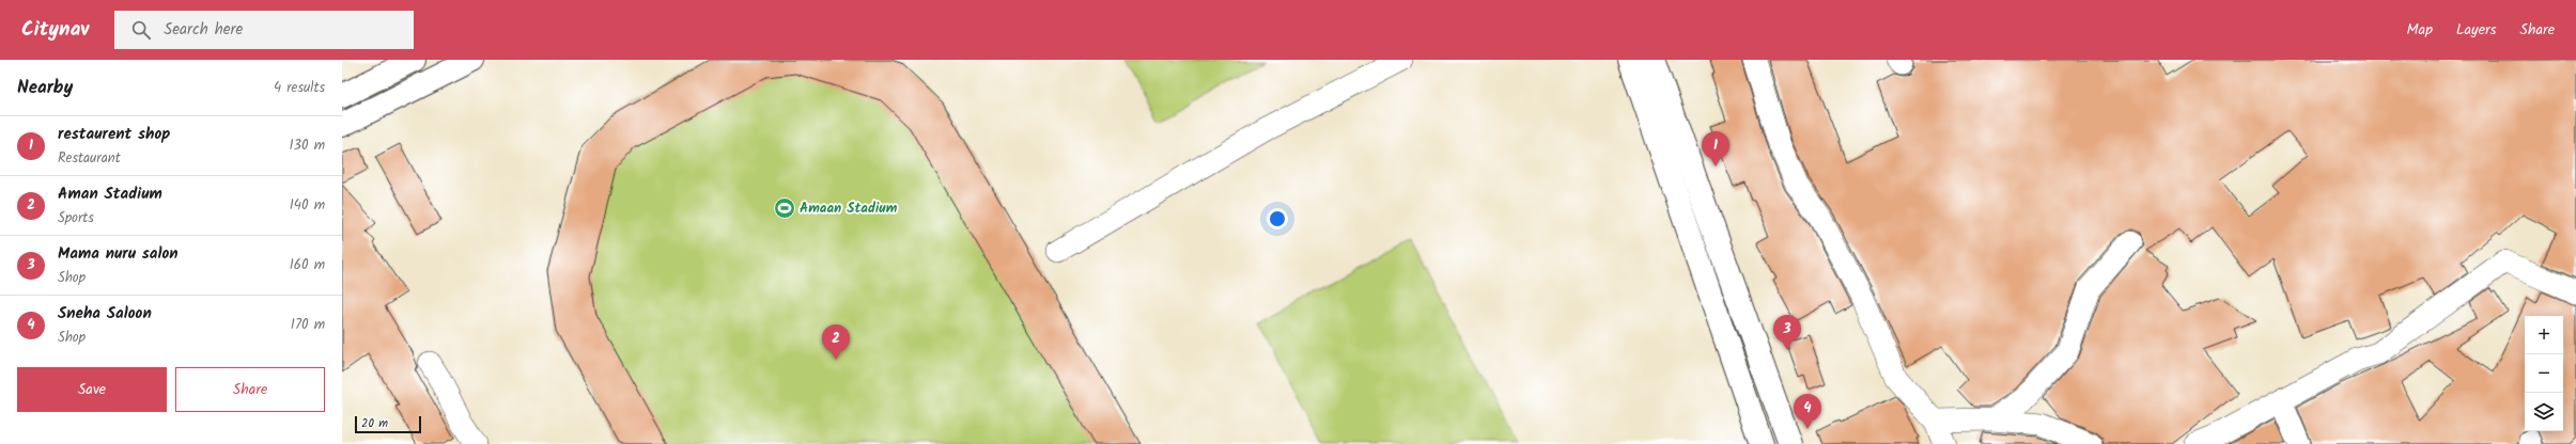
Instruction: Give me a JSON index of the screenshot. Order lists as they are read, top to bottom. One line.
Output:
{"places":{"sports":["Amaan Stadium"]},"scale_bar":"20 m","page":{"header":"Citynav","search":"Search here","nav":["Map","Layers","Share"],"heading":["Nearby","4 results"],"list":[{"mark":"1","name":"restaurent shop","note":"Restaurant","value":"130 m"},{"mark":"2","name":"Aman Stadium","note":"Sports","value":"140 m"},{"mark":"3","name":"Mama nuru salon","note":"Shop","value":"160 m"},{"mark":"4","name":"Sneha Saloon","note":"Shop","value":"170 m"}],"pins":["1","3","2","4"],"map_buttons":["+","−"],"buttons":["Save","Share"],"scale":"20 m"}}
